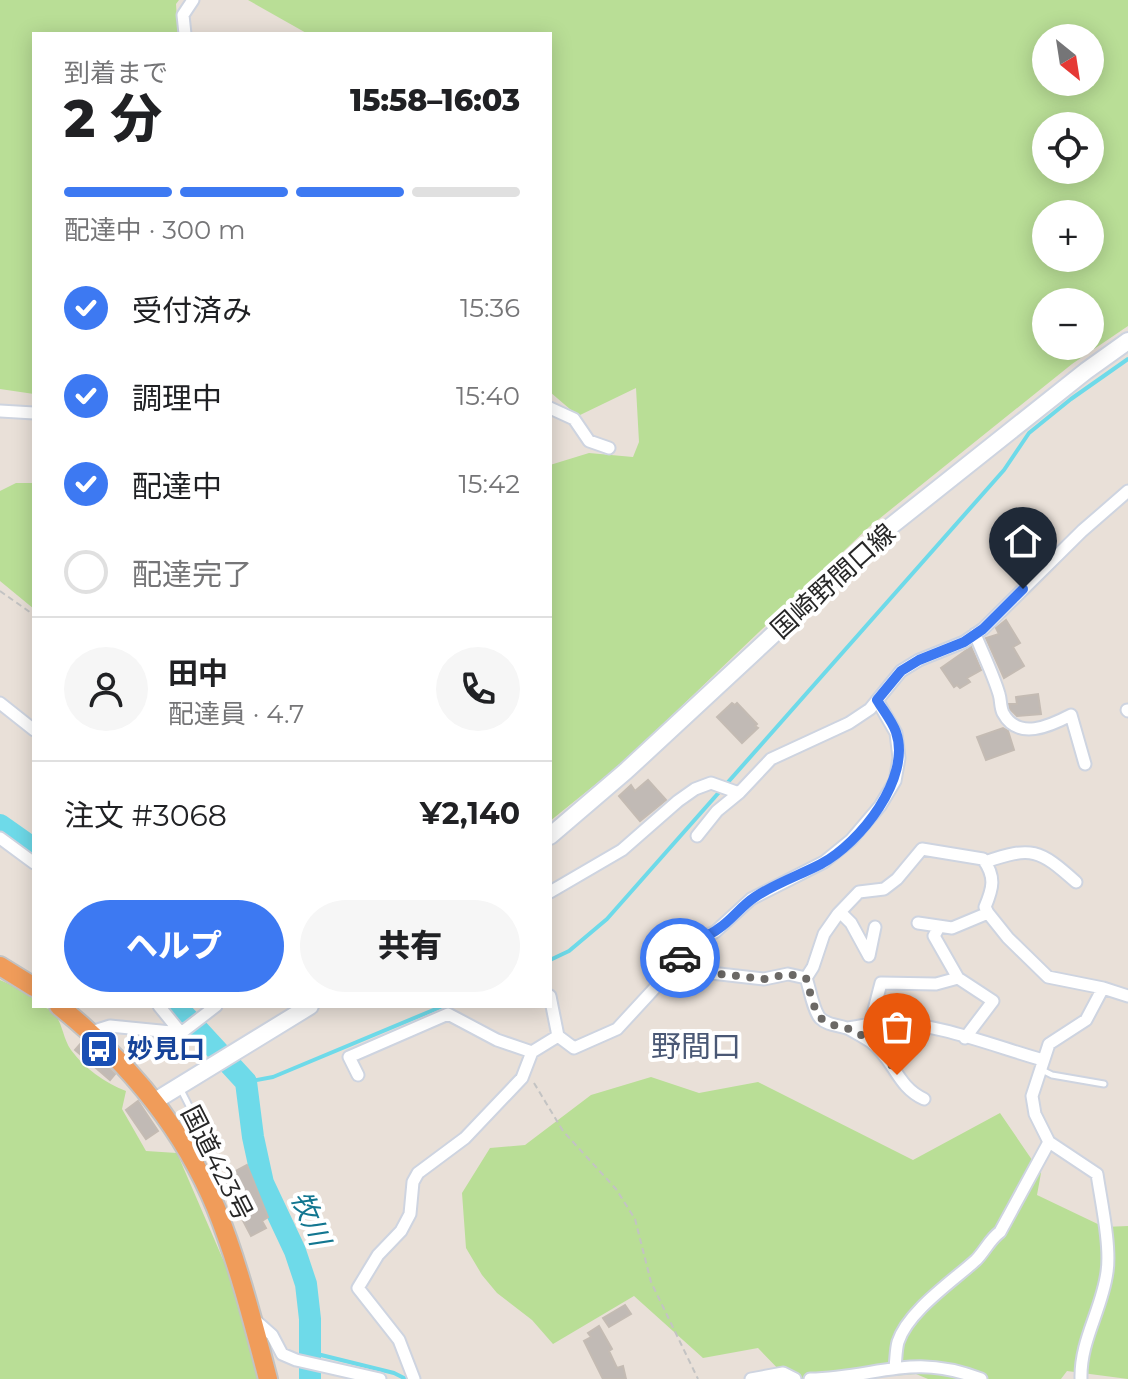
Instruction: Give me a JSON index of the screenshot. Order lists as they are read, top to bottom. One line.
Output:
{"streets":{"highway":["国道423号"],"main road":["国崎野間口線"]},"districts":["野間口"],"water":["牧川"],"places":{"bus stop":["妙見口"]},"north":"bottom right","page":{"map_buttons":["+","−"],"heading":["2 分","到着まで","15:58–16:03"],"panel":["田中","配達員 · 4.7","注文 #3068","¥2,140"],"bar":"配達中 · 300 m","list":[["受付済み","15:36"],["調理中","15:40"],["配達中","15:42"],"配達完了"],"buttons":["ヘルプ","共有"]}}
